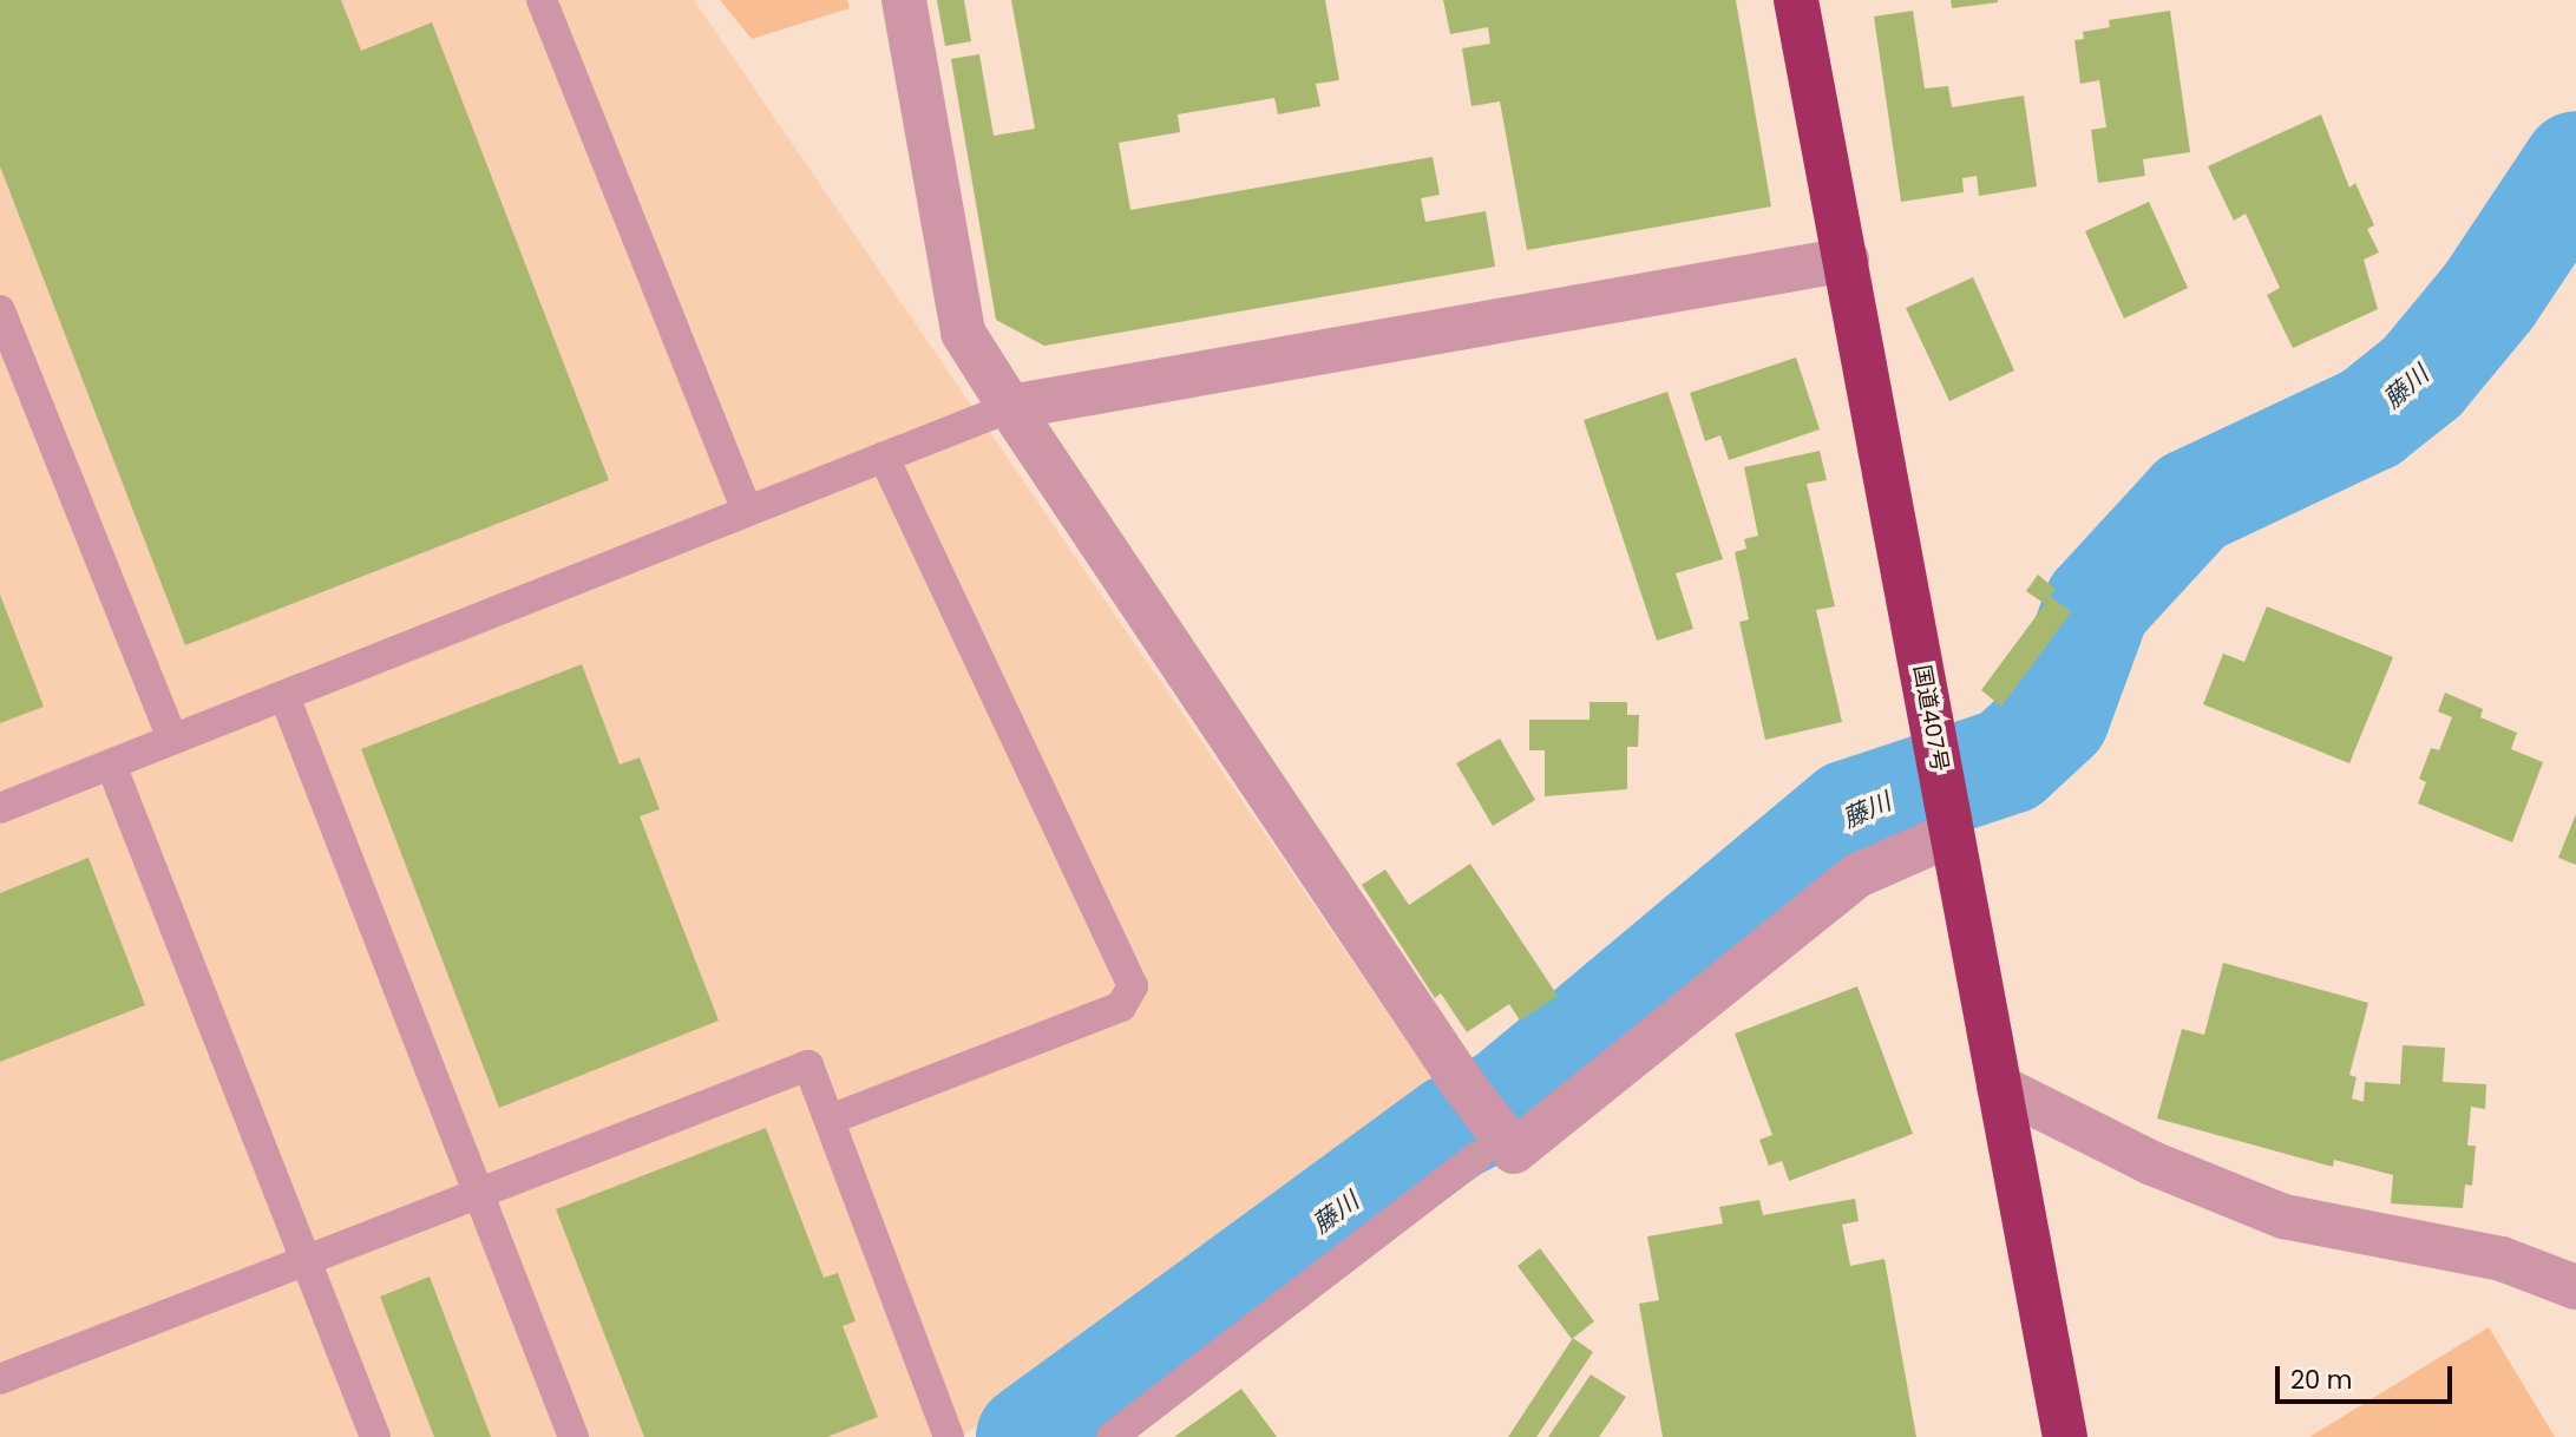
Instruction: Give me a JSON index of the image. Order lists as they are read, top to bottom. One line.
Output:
{"streets":{"highway":["国道407号"]},"water":["藤川"],"scale_bar":"20 m"}
